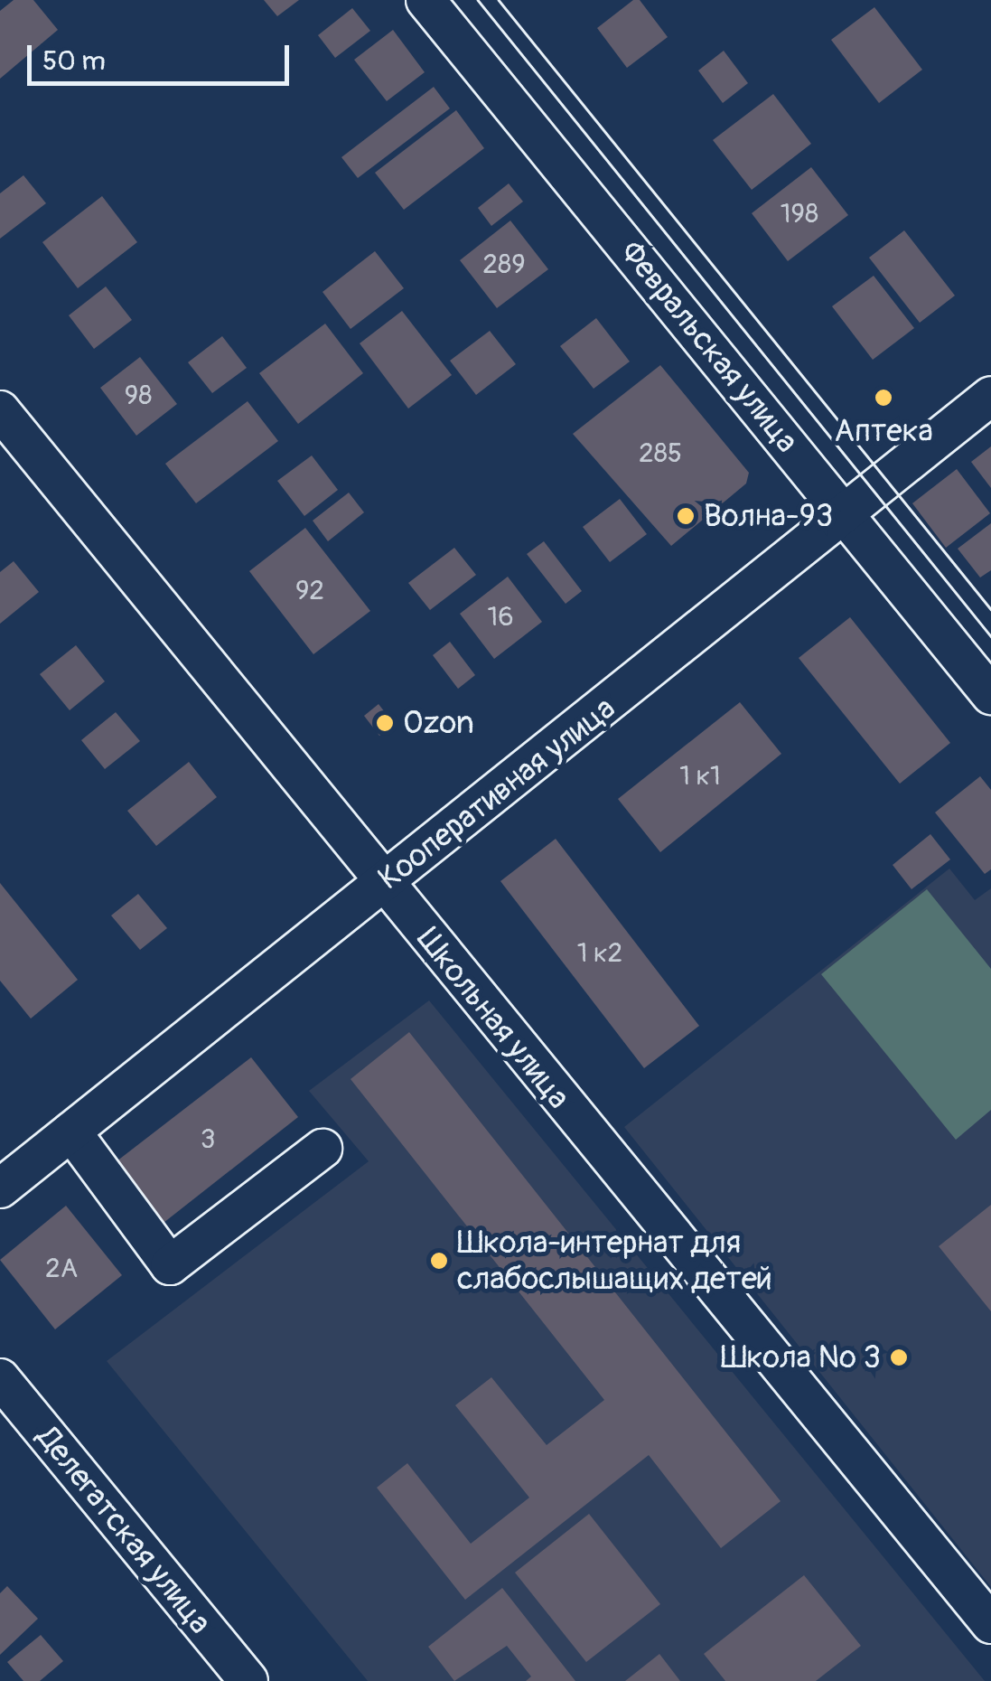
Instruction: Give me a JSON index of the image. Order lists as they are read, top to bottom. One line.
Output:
{"streets":{"street":["Февральская улица","Кооперативная улица","Школьная улица","Делегатская улица"]},"crossings":[["Февральская улица","Кооперативная улица"],["Кооперативная улица","Школьная улица"]],"places":["Аптека","Волна-93","Ozon","Школа-интернат для слабослышащих детей","Школа № 3"],"house_numbers":["198","289","98","285","92","16","1 к1","1 к2","3","2А"],"scale_bar":"50 m"}
